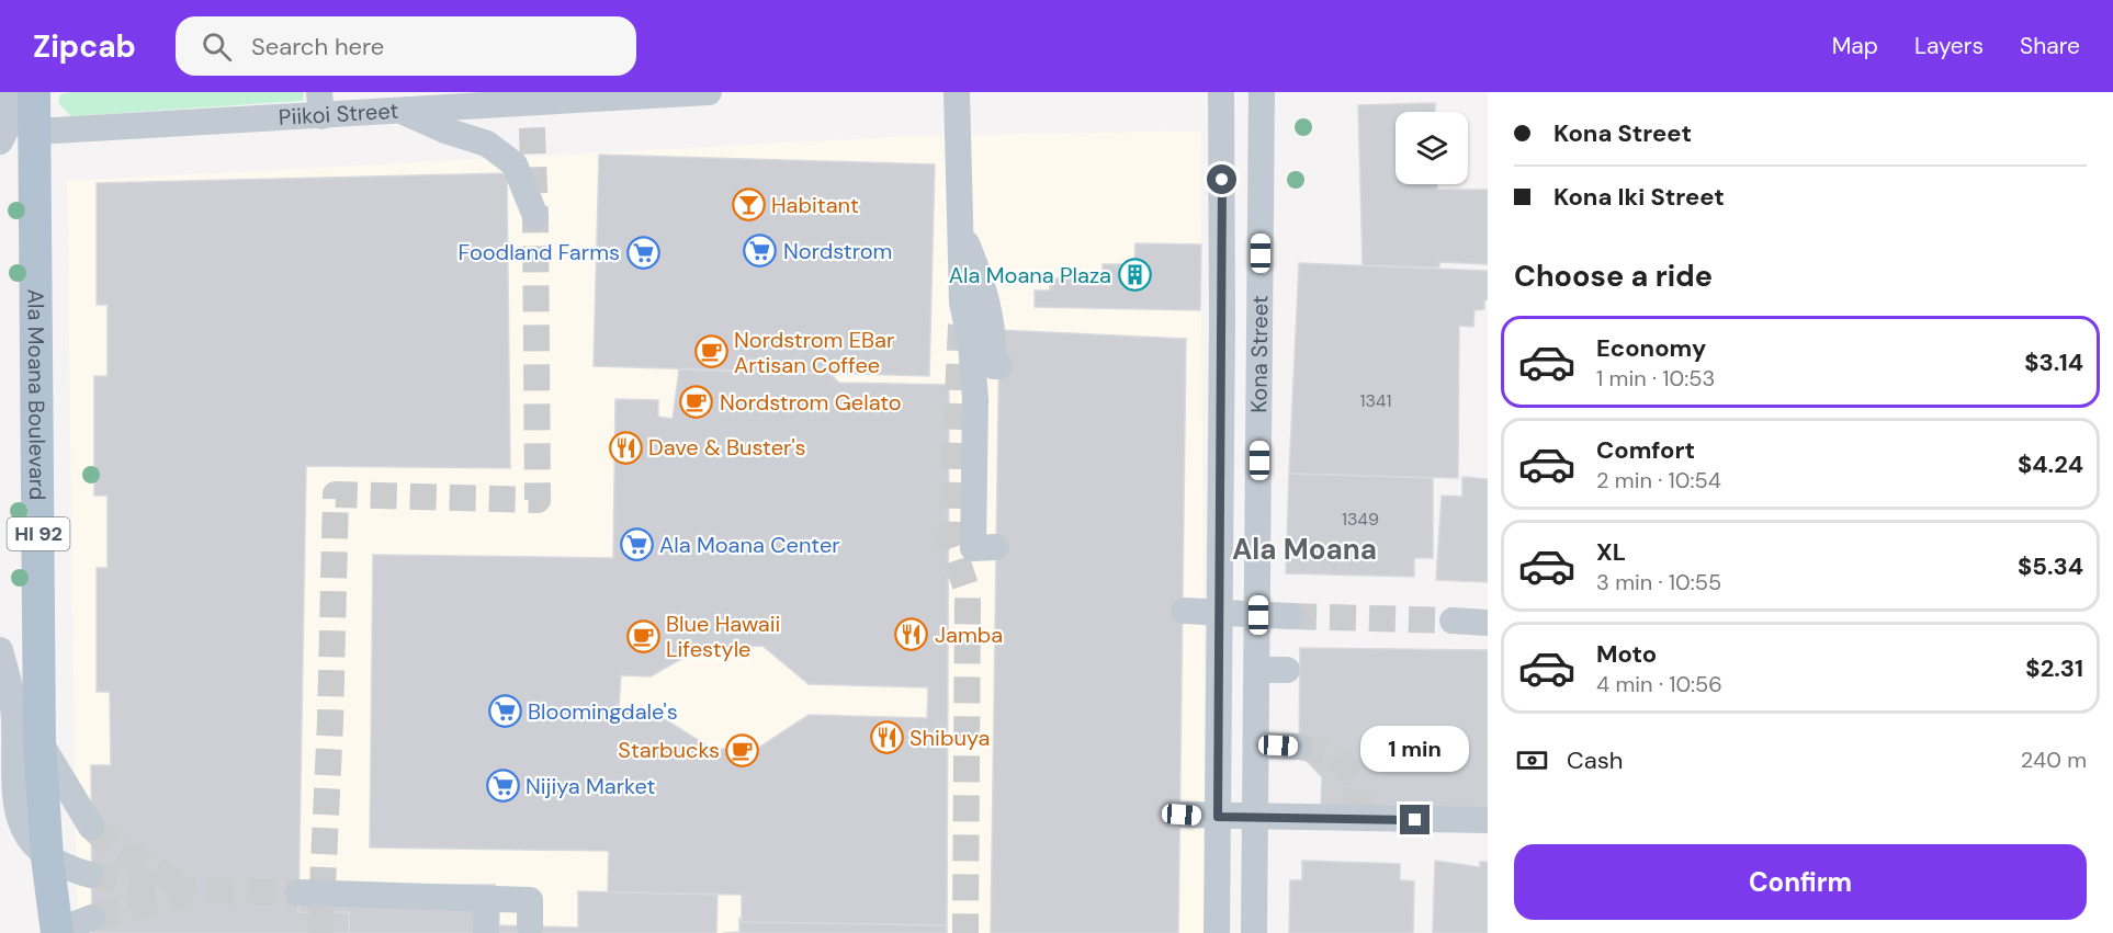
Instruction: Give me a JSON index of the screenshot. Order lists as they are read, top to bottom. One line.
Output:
{"streets":{"main road":["Ala Moana Boulevard","HI 92"],"street":["Piikoi Street","Kona Street"]},"crossings":[["Piikoi Street","Ala Moana Boulevard"]],"districts":["Ala Moana"],"places":{"bar":["Habitant"],"supermarket":["Nordstrom","Foodland Farms","Ala Moana Center","Bloomingdale's","Nijiya Market"],"building":["Ala Moana Plaza"],"cafe":["Nordstrom EBar Artisan Coffee","Nordstrom Gelato","Blue Hawaii Lifestyle","Starbucks"],"restaurant":["Dave & Buster's","Jamba","Shibuya"]},"house_numbers":["1341","1349"],"page":{"header":"Zipcab","search":"Search here","nav":["Map","Layers","Share"],"banner":["Kona Street","Kona Iki Street"],"heading":"Choose a ride","list":[{"name":"Economy","note":"1 min · 10:53","value":"$3.14"},{"name":"Comfort","note":"2 min · 10:54","value":"$4.24"},{"name":"XL","note":"3 min · 10:55","value":"$5.34"},{"name":"Moto","note":"4 min · 10:56","value":"$2.31"}],"pay":["Cash","240 m"],"bubble":"1 min","buttons":"Confirm"}}
